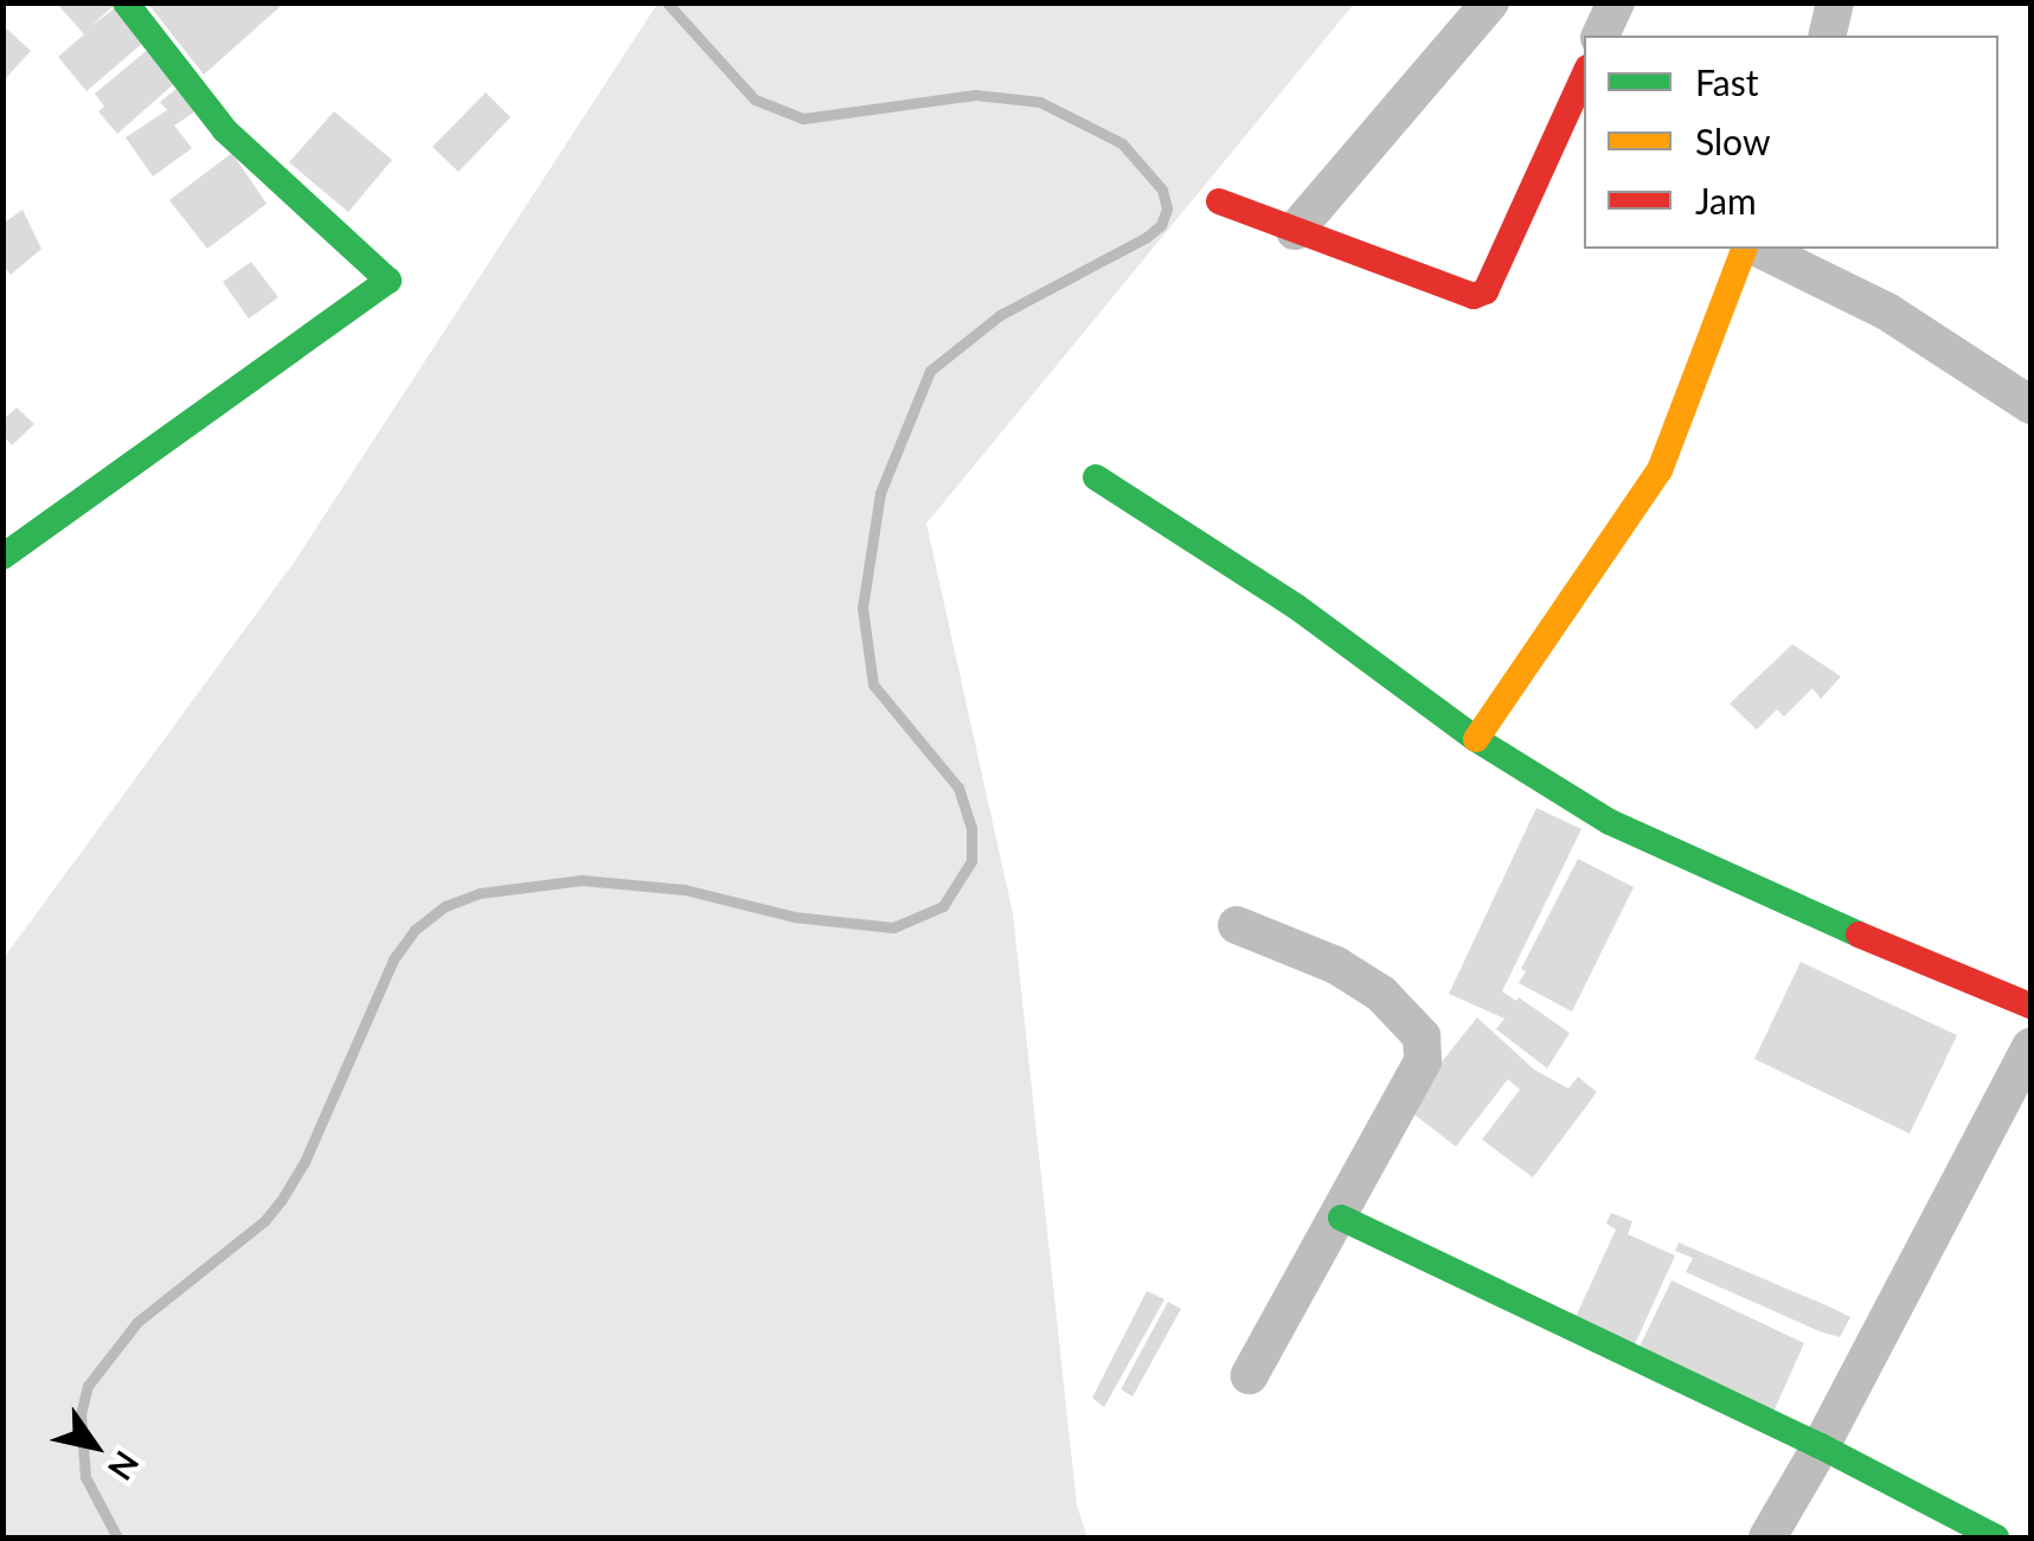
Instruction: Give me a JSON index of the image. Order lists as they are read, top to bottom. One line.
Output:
{"legend":["Fast","Slow","Jam"],"north":"bottom right"}
